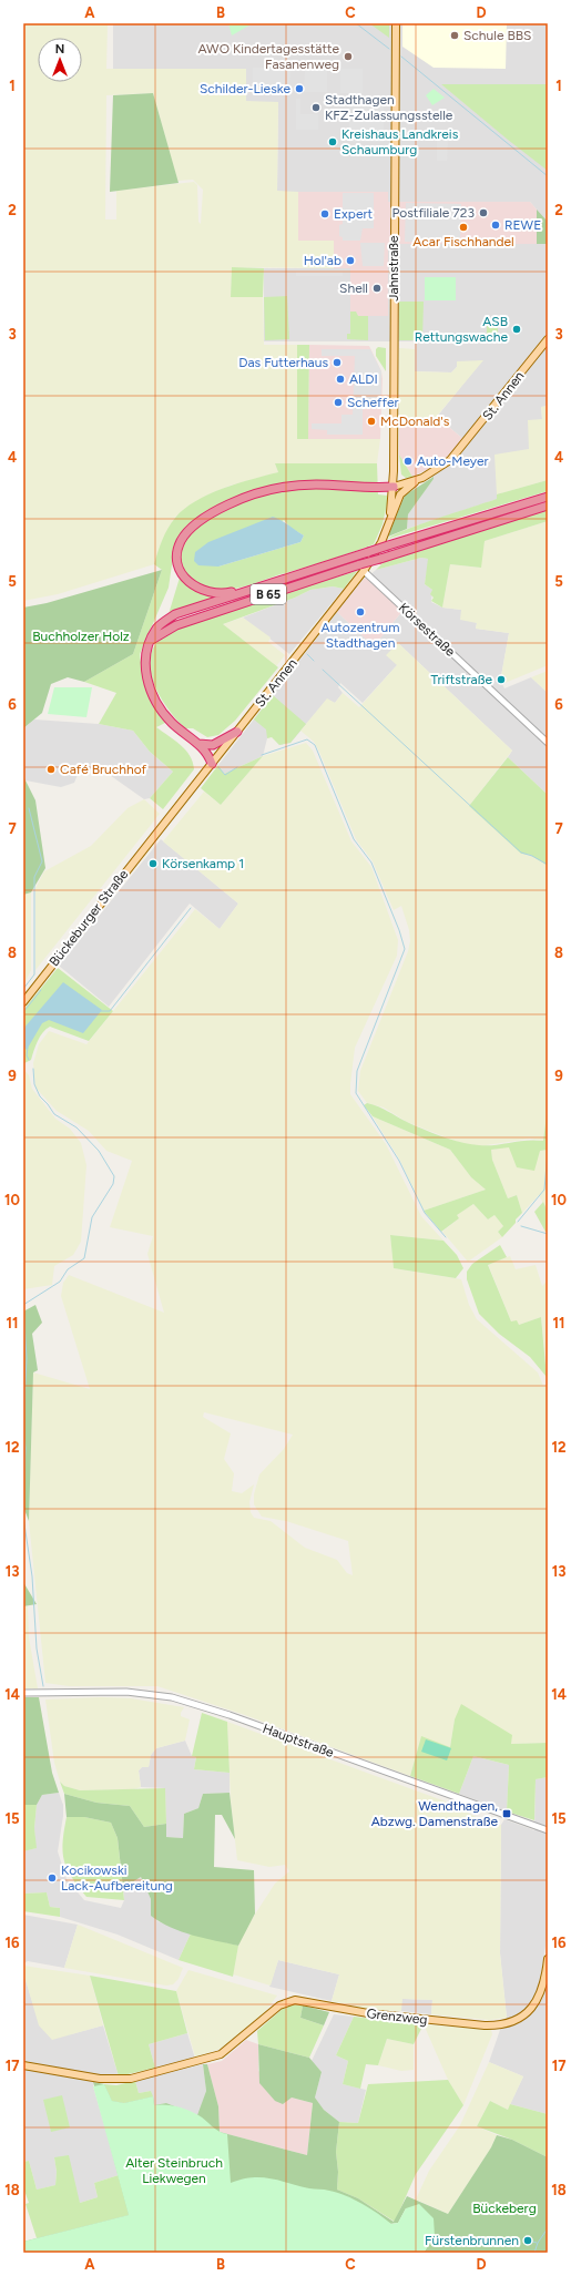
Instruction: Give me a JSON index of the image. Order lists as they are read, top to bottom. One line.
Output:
{"streets":{"highway":["B 65"],"main road":["Jahnstraße","St. Annen","Bückeburger Straße","Grenzweg"],"street":["Körsestraße","Hauptstraße"]},"crossings":[["Jahnstraße","St. Annen"],["St. Annen","B 65"],["St. Annen","Körsestraße"],["St. Annen","Bückeburger Straße"],["B 65","Körsestraße"]],"parks":["Buchholzer Holz","Alter Steinbruch Liekwegen","Bückeberg"],"places":{"other":["Schule BBS","AWO Kindertagesstätte Fasanenweg","Schilder-Lieske","Stadthagen KFZ-Zulassungsstelle","Kreishaus Landkreis Schaumburg","Postfiliale 723","Expert","REWE","Acar Fischhandel","Hol'ab","Shell","ASB Rettungswache","Das Futterhaus","ALDI","Scheffer","McDonald's","Auto-Meyer","Autozentrum Stadthagen","Triftstraße","Café Bruchhof","Körsenkamp 1","Kocikowski Lack-Aufbereitung","Fürstenbrunnen"],"transit":["Wendthagen, Abzwg. Damenstraße"]},"north":"top","grid":{"columns":["A","B","C","D"],"rows":["1","2","3","4","5","6","7","8","9","10","11","12","13","14","15","16","17","18"]}}
